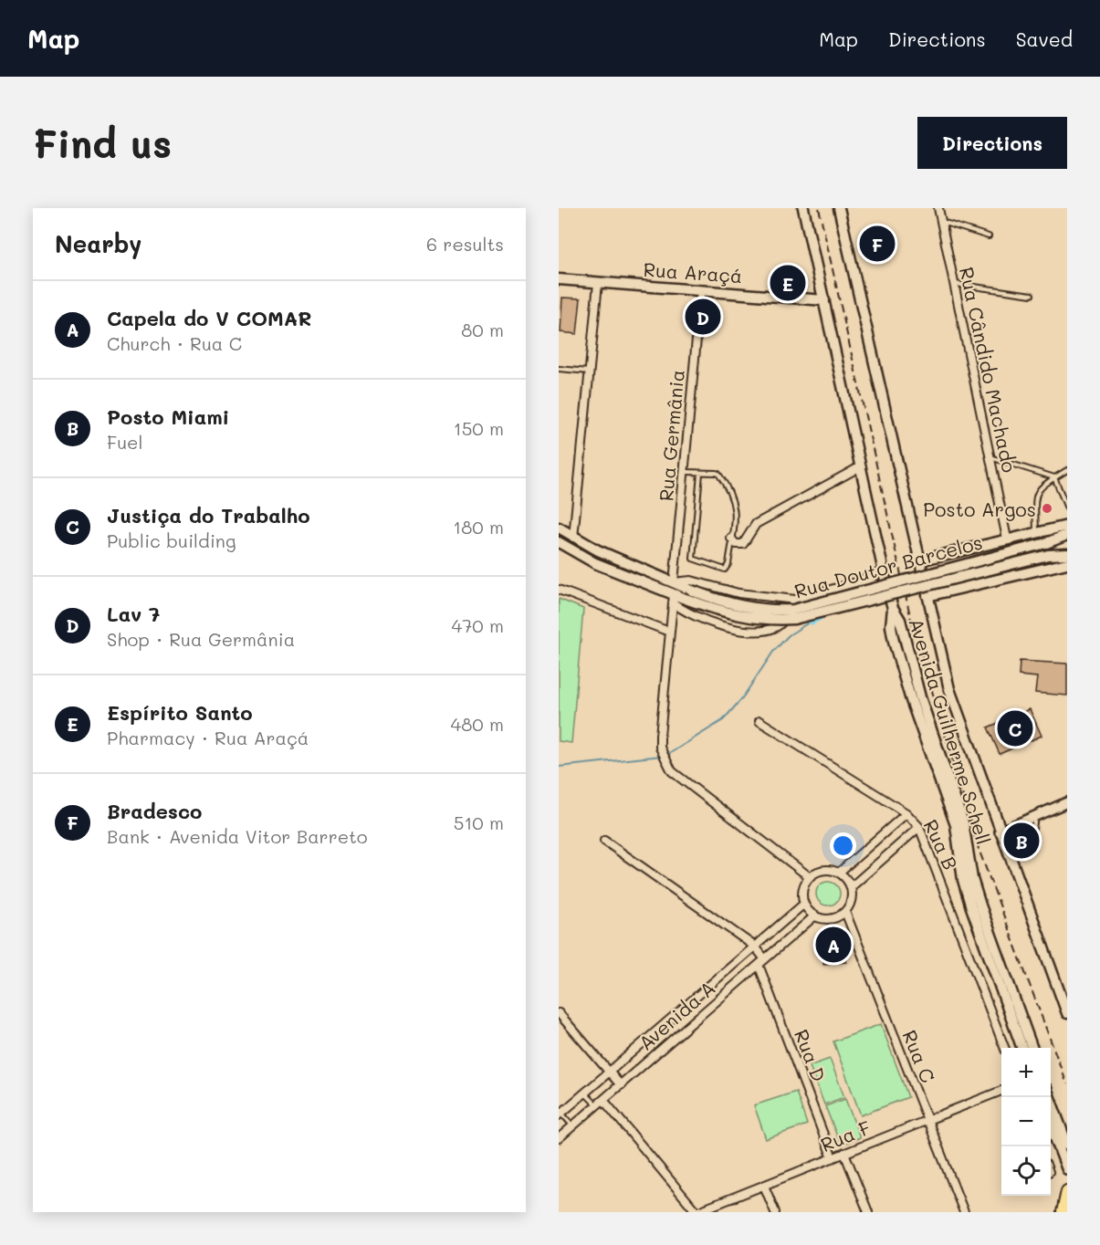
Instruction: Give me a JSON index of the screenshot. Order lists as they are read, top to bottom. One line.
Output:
{"streets":{"main road":["Rua Araçá","Rua Doutor Barcelos","Avenida Guilherme Schell"],"street":["Rua Cândido Machado","Rua Germânia","Rua B","Avenida A","Rua D","Rua C","Rua F"]},"crossings":[["Rua Araçá","Rua Germânia"],["Rua Araçá","Avenida Guilherme Schell"],["Rua Germânia","Rua Doutor Barcelos"],["Avenida A","Rua D"],["Avenida A","Rua C"],["Rua D","Rua F"],["Rua C","Rua F"]],"places":["Posto Argos"],"page":{"header":"Map","nav":["Map","Directions","Saved"],"buttons":"Directions","title":"Find us","heading":["Nearby","6 results"],"pins":["F","E","D","C","B","A"],"list":[{"mark":"A","name":"Capela do V COMAR","note":"Church · Rua C","value":"80 m"},{"mark":"B","name":"Posto Miami","note":"Fuel","value":"150 m"},{"mark":"C","name":"Justiça do Trabalho","note":"Public building","value":"180 m"},{"mark":"D","name":"Lav 7","note":"Shop · Rua Germânia","value":"470 m"},{"mark":"E","name":"Espírito Santo","note":"Pharmacy · Rua Araçá","value":"480 m"},{"mark":"F","name":"Bradesco","note":"Bank · Avenida Vitor Barreto","value":"510 m"}],"map_buttons":["+","−"]}}
